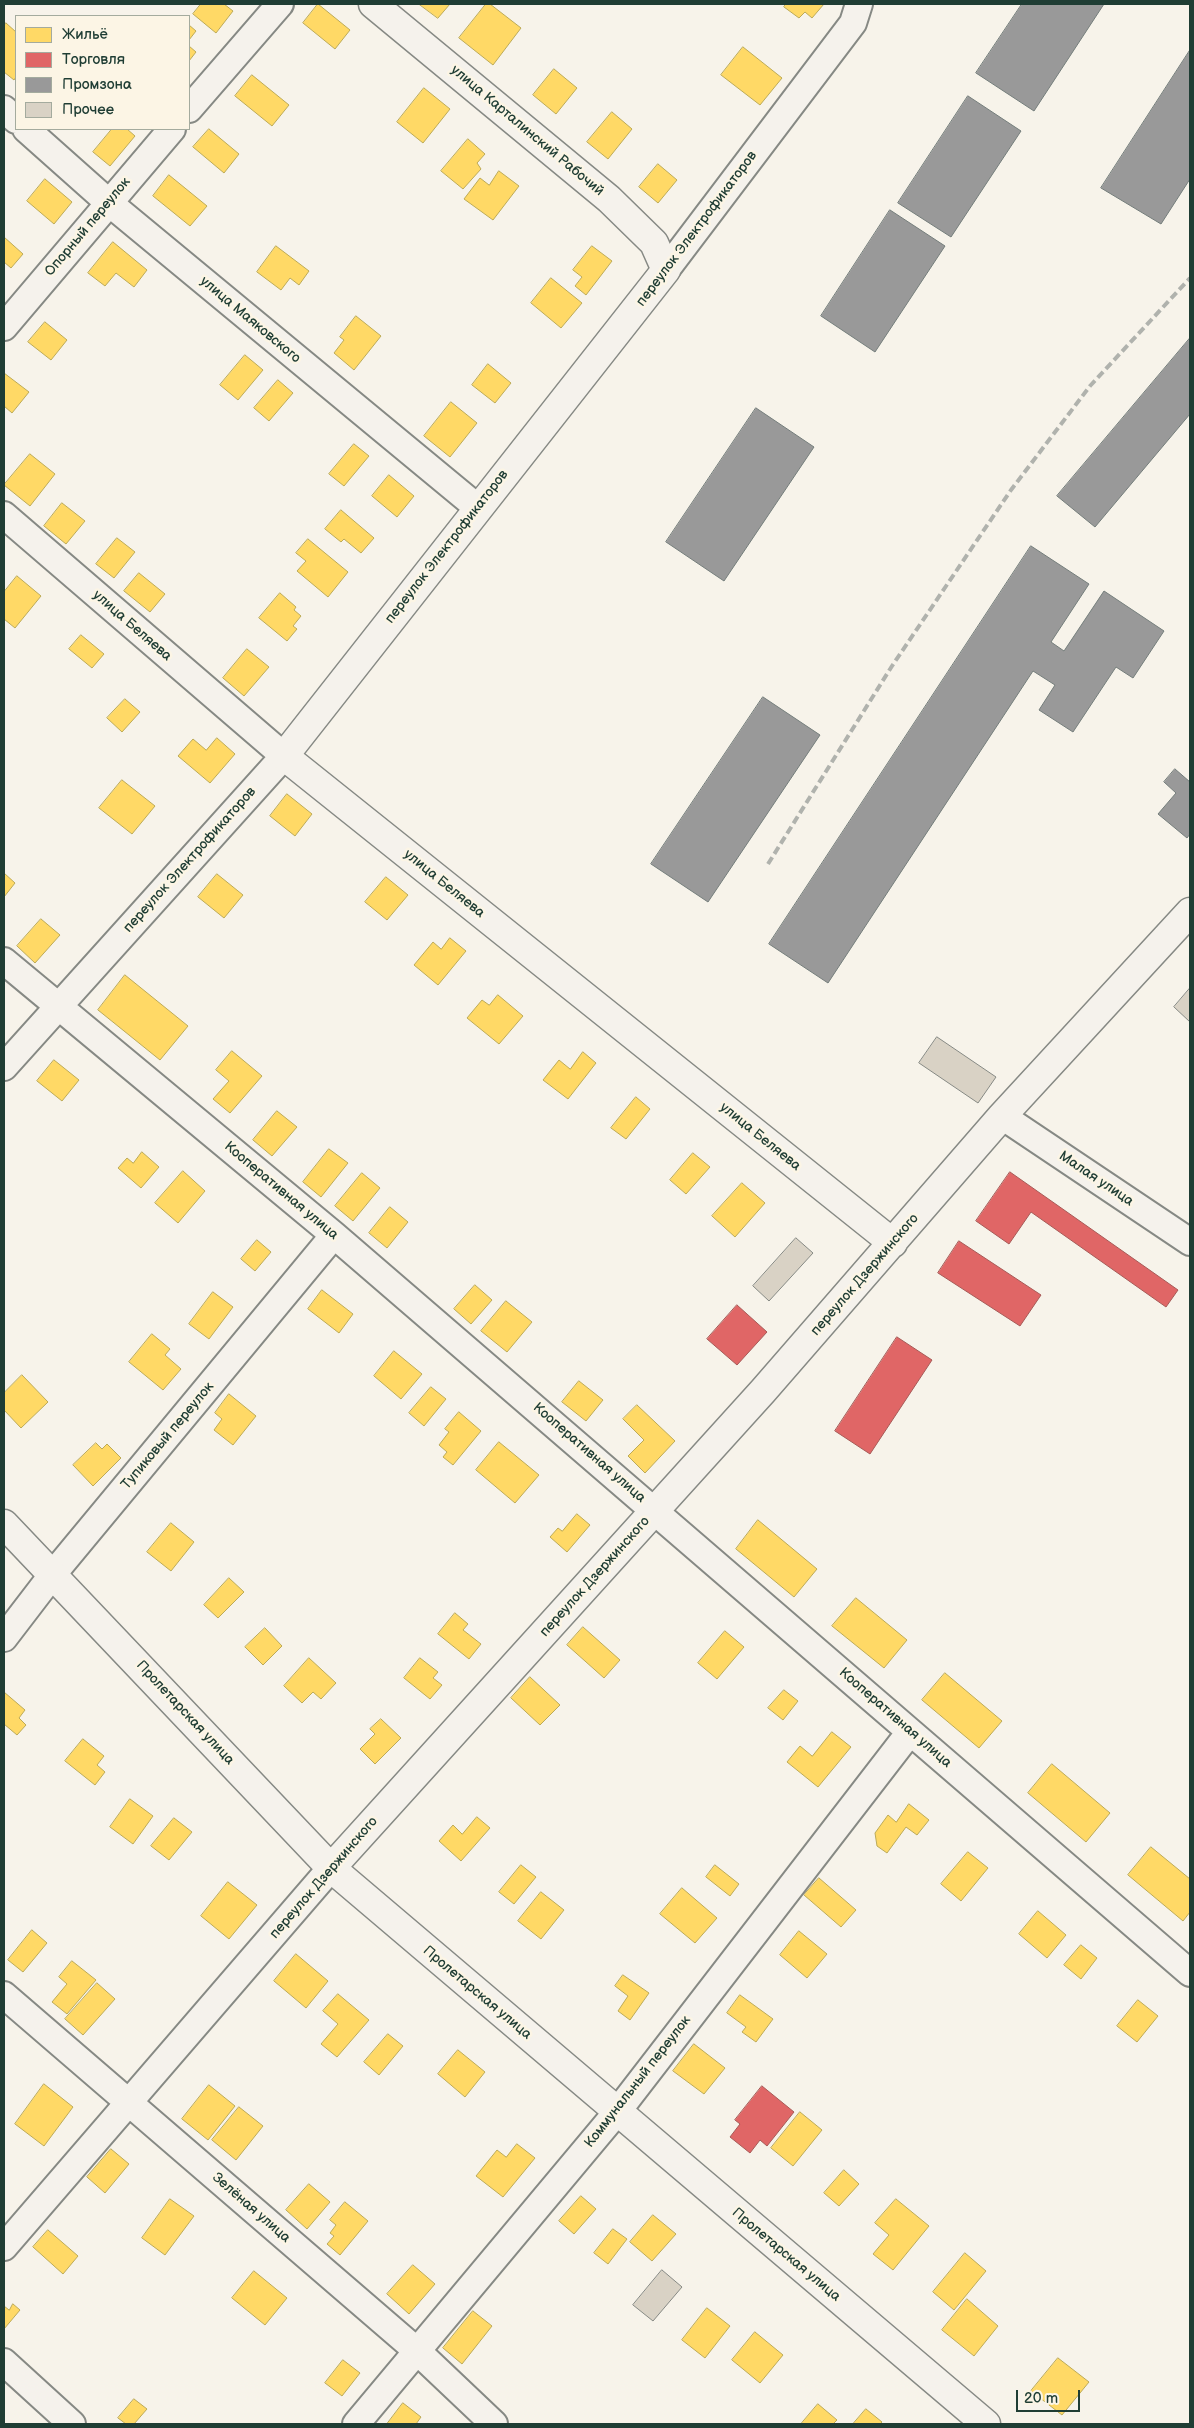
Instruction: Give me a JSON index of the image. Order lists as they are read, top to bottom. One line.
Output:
{"streets":{"street":["улица Карталинский Рабочий","Опорный переулок","переулок Электрофикаторов","улица Маяковского","улица Беляева","Малая улица","Кооперативная улица","переулок Дзержинского","Тупиковый переулок","Пролетарская улица","Коммунальный переулок","Зелёная улица"]},"crossings":[["улица Карталинский Рабочий","переулок Электрофикаторов"],["Опорный переулок","улица Маяковского"],["переулок Электрофикаторов","улица Маяковского"],["переулок Электрофикаторов","улица Беляева"],["переулок Электрофикаторов","Кооперативная улица"],["улица Беляева","переулок Дзержинского"],["Малая улица","переулок Дзержинского"],["Кооперативная улица","переулок Дзержинского"],["Кооперативная улица","Тупиковый переулок"],["Кооперативная улица","Коммунальный переулок"],["переулок Дзержинского","Пролетарская улица"],["переулок Дзержинского","Зелёная улица"],["Тупиковый переулок","Пролетарская улица"],["Пролетарская улица","Коммунальный переулок"],["Коммунальный переулок","Зелёная улица"]],"legend":["Жильё","Торговля","Промзона","Прочее"],"scale_bar":"20 m"}
